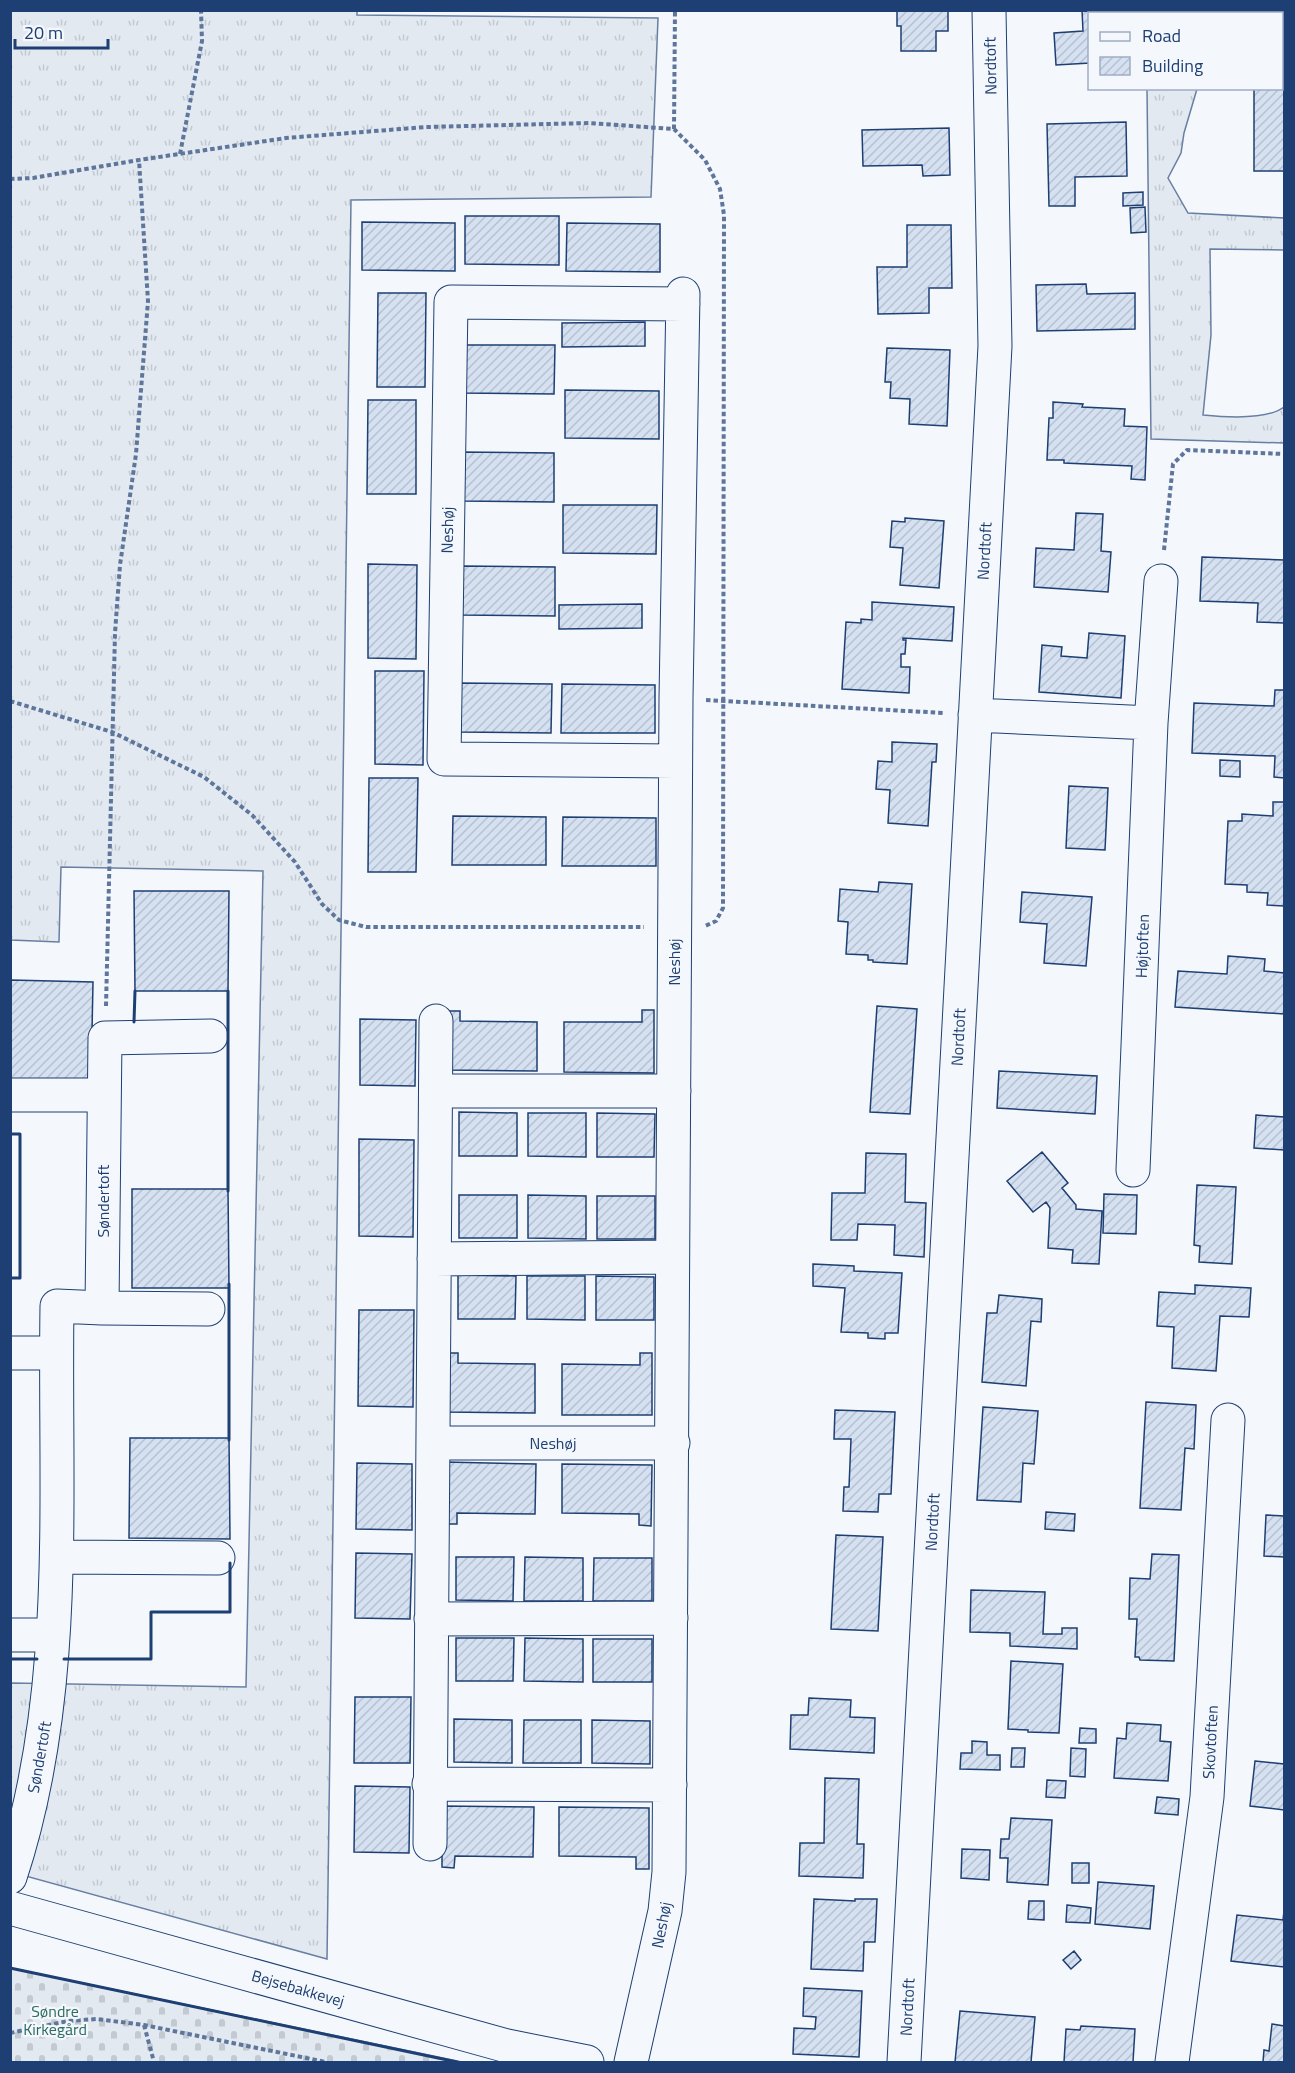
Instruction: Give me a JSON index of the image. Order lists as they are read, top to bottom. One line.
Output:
{"streets":{"street":["Nordtoft","Neshøj","Højtoften","Søndertoft","Skovtoften","Bejsebakkevej"]},"parks":["Søndre Kirkegård"],"legend":["Road","Building"],"scale_bar":"20 m"}
